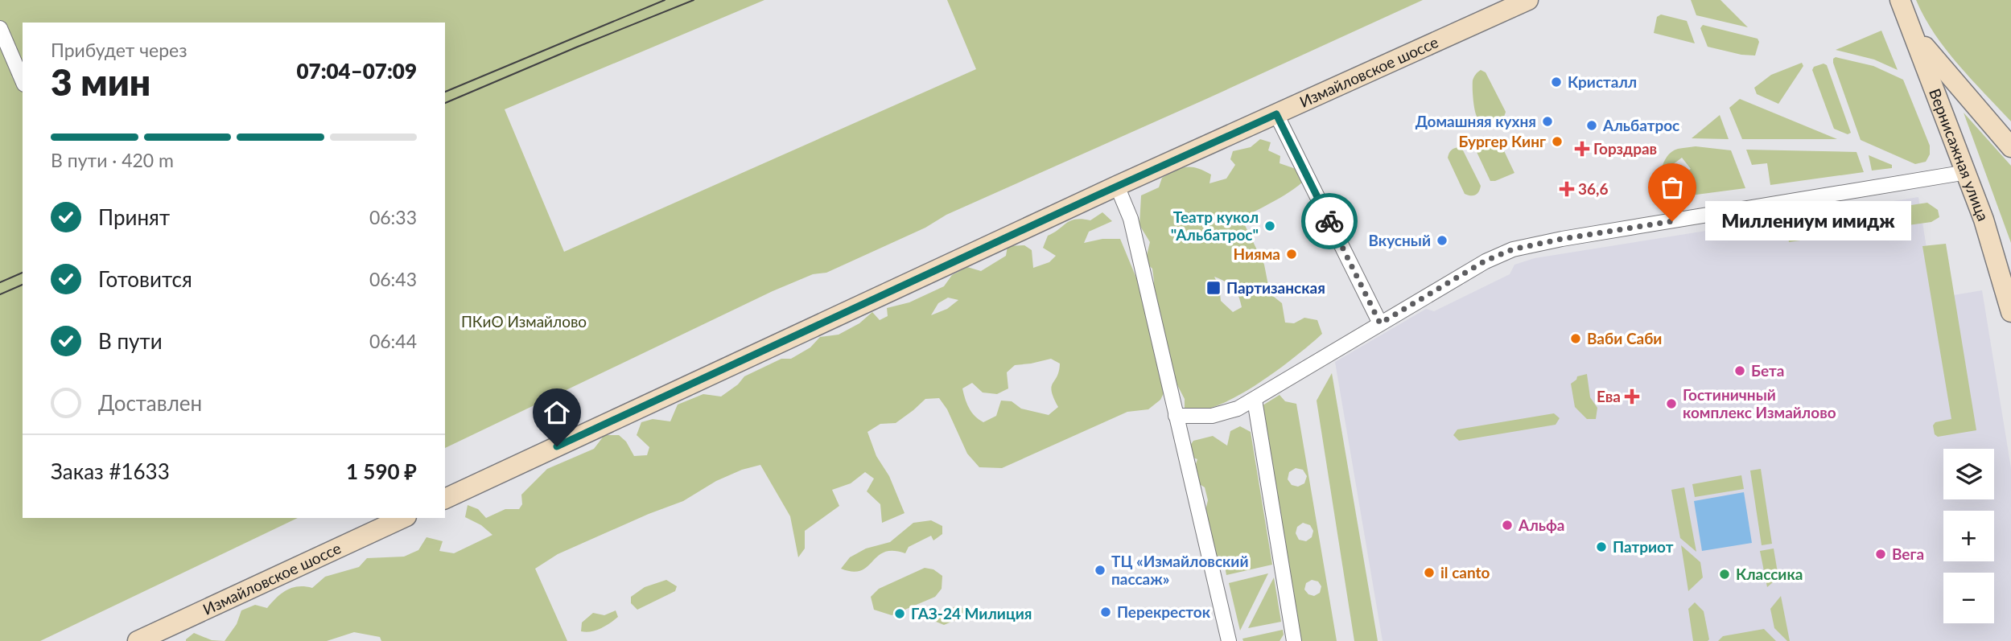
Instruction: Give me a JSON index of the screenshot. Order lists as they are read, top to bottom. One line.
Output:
{"streets":{"main road":["Измайловское шоссе","Вернисажная улица"]},"parks":["ПКиО Измайлово"],"places":{"other":["Кристалл","Домашняя кухня","Альбатрос","Бургер Кинг","Миллениум имидж","Театр кукол \"Альбатрос\"","Вкусный","Нияма","Ваби Саби","Бета","Гостиничный комплекс Измайлово","Альфа","Патриот","Вега","ТЦ «Измайловский пассаж»","il canto","Классика","Перекресток","ГАЗ-24 Милиция"],"health":["Горздрав","36,6","Ева"],"transit":["Партизанская"]},"page":{"heading":["3 мин","Прибудет через","07:04–07:09"],"panel":["Заказ #1633","1 590 ₽"],"bar":"В пути · 420 m","list":[["Принят","06:33"],["Готовится","06:43"],["В пути","06:44"],"Доставлен"],"bubble":"Миллениум имидж","map_buttons":["+","−"]}}
